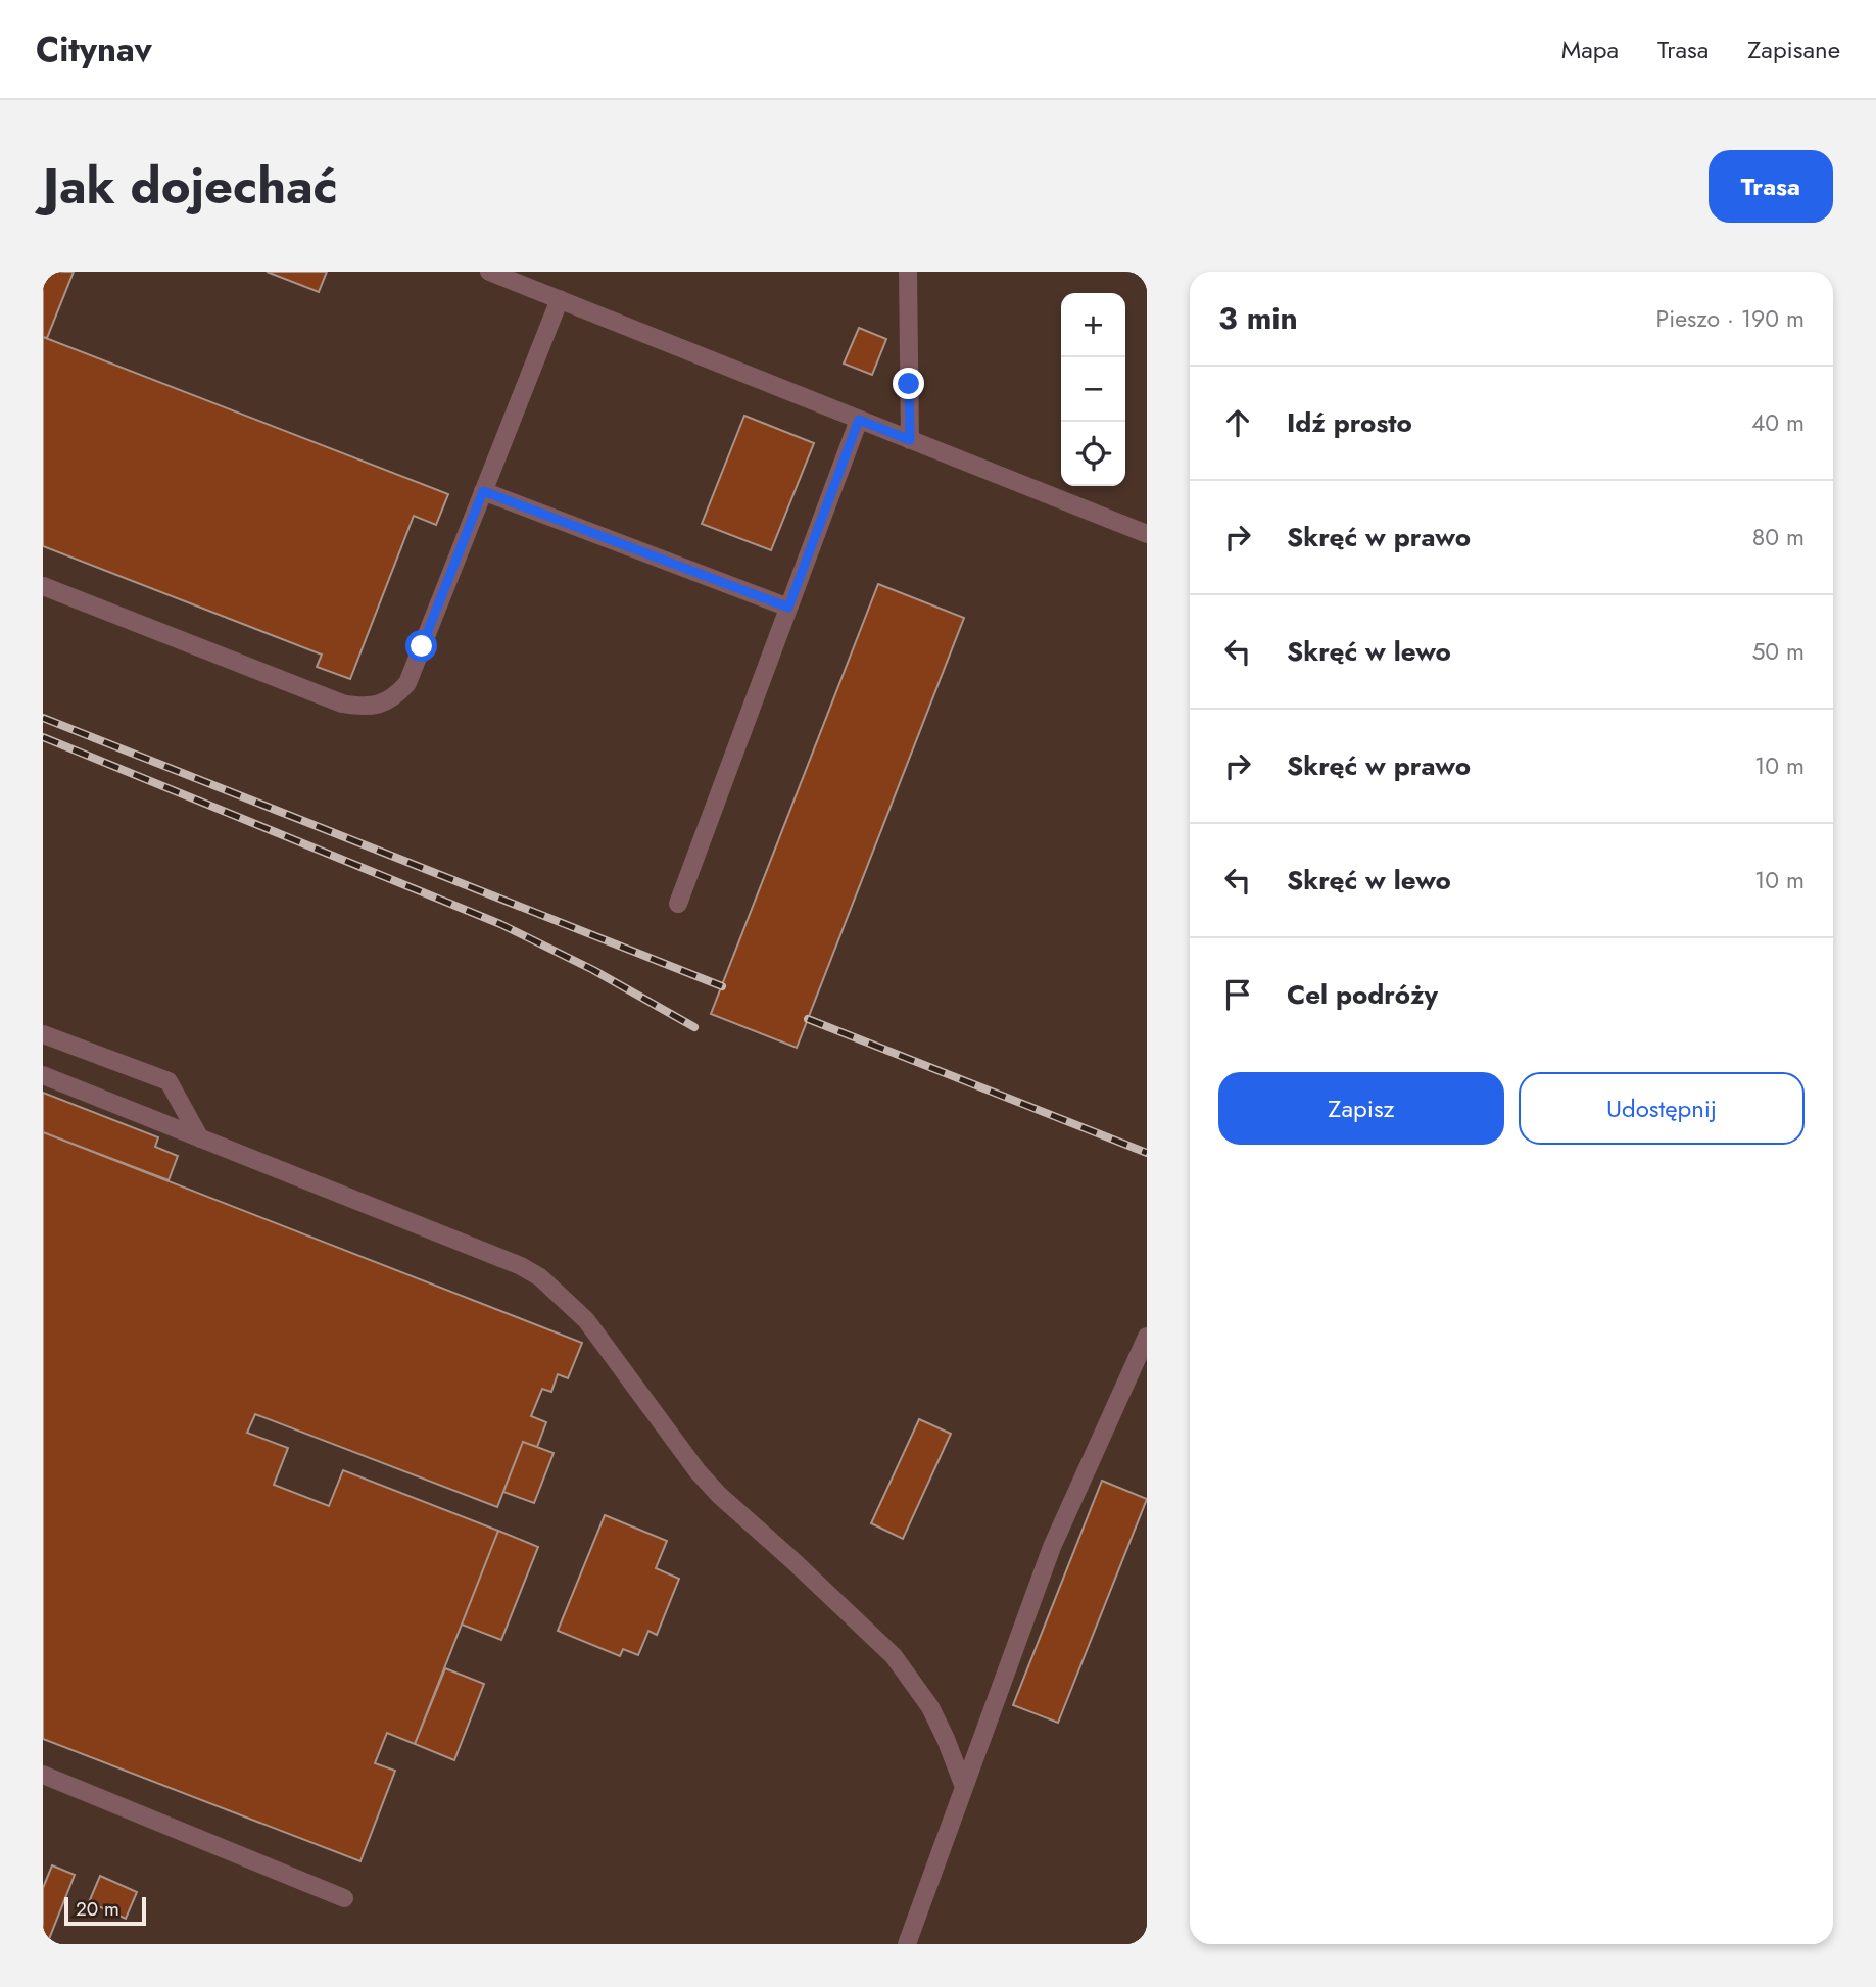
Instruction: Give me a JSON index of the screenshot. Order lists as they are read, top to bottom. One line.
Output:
{"scale_bar":"20 m","page":{"header":"Citynav","nav":["Mapa","Trasa","Zapisane"],"title":"Jak dojechać","buttons":["Trasa",["Zapisz","Udostępnij"]],"heading":["3 min","Pieszo · 190 m"],"map_buttons":["+","−"],"list":[["Idź prosto","40 m"],["Skręć w prawo","80 m"],["Skręć w lewo","50 m"],["Skręć w prawo","10 m"],["Skręć w lewo","10 m"],"Cel podróży"],"scale":"20 m"}}
